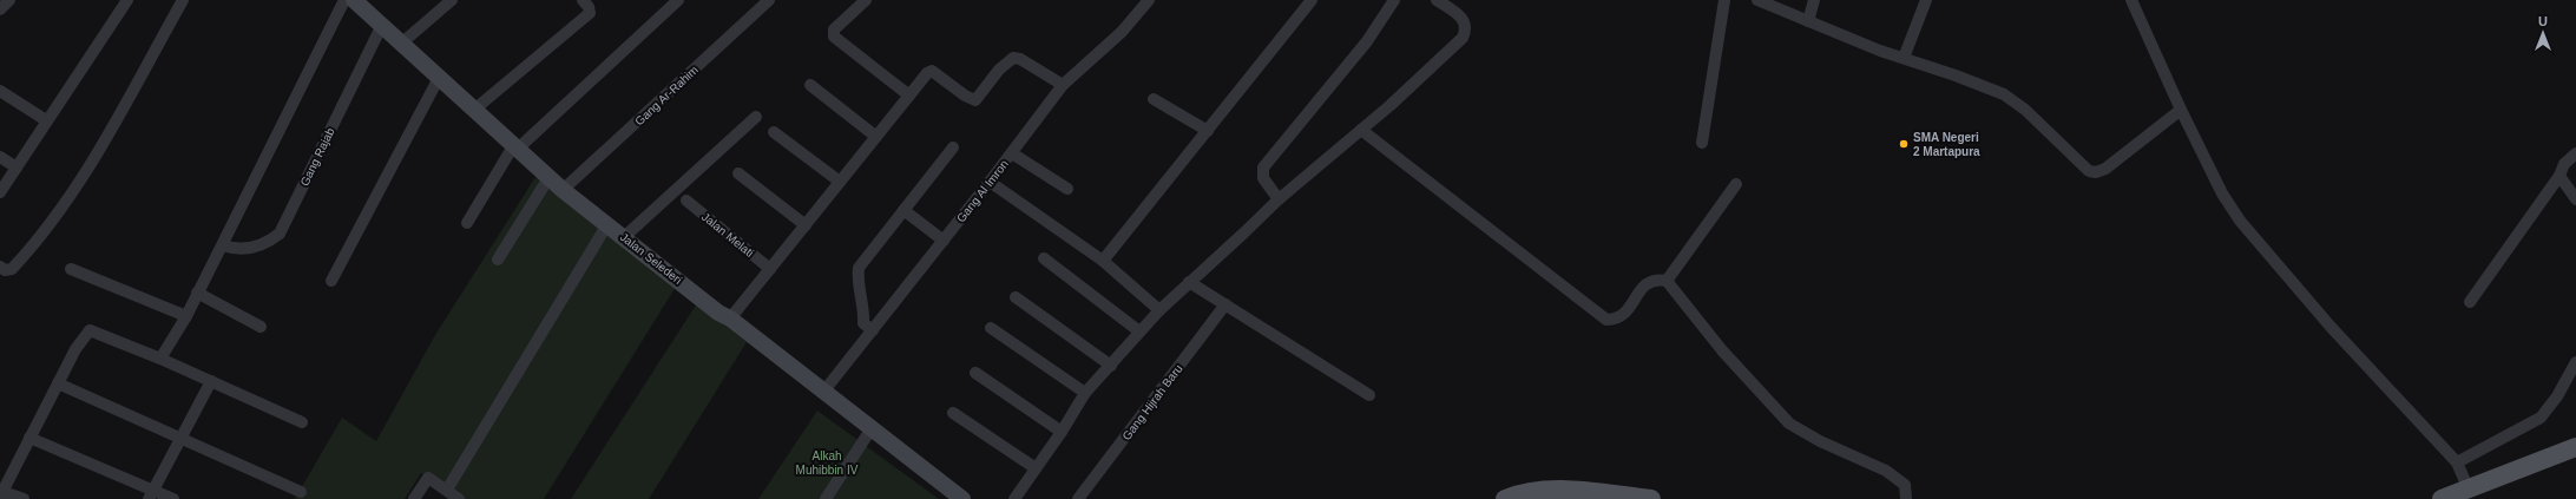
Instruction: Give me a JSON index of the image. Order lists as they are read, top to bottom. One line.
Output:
{"streets":{"street":["Gang Ar-Rahim","Gang Rajab","Gang Al Imron","Jalan Melati","Jalan Selederi","Gang Hijrah Baru"]},"crossings":[["Gang Ar-Rahim","Jalan Selederi"],["Gang Rajab","Jalan Selederi"],["Gang Al Imron","Jalan Selederi"]],"parks":["Alkah Muhibbin IV"],"places":["SMA Negeri 2 Martapura"],"north":"top"}
